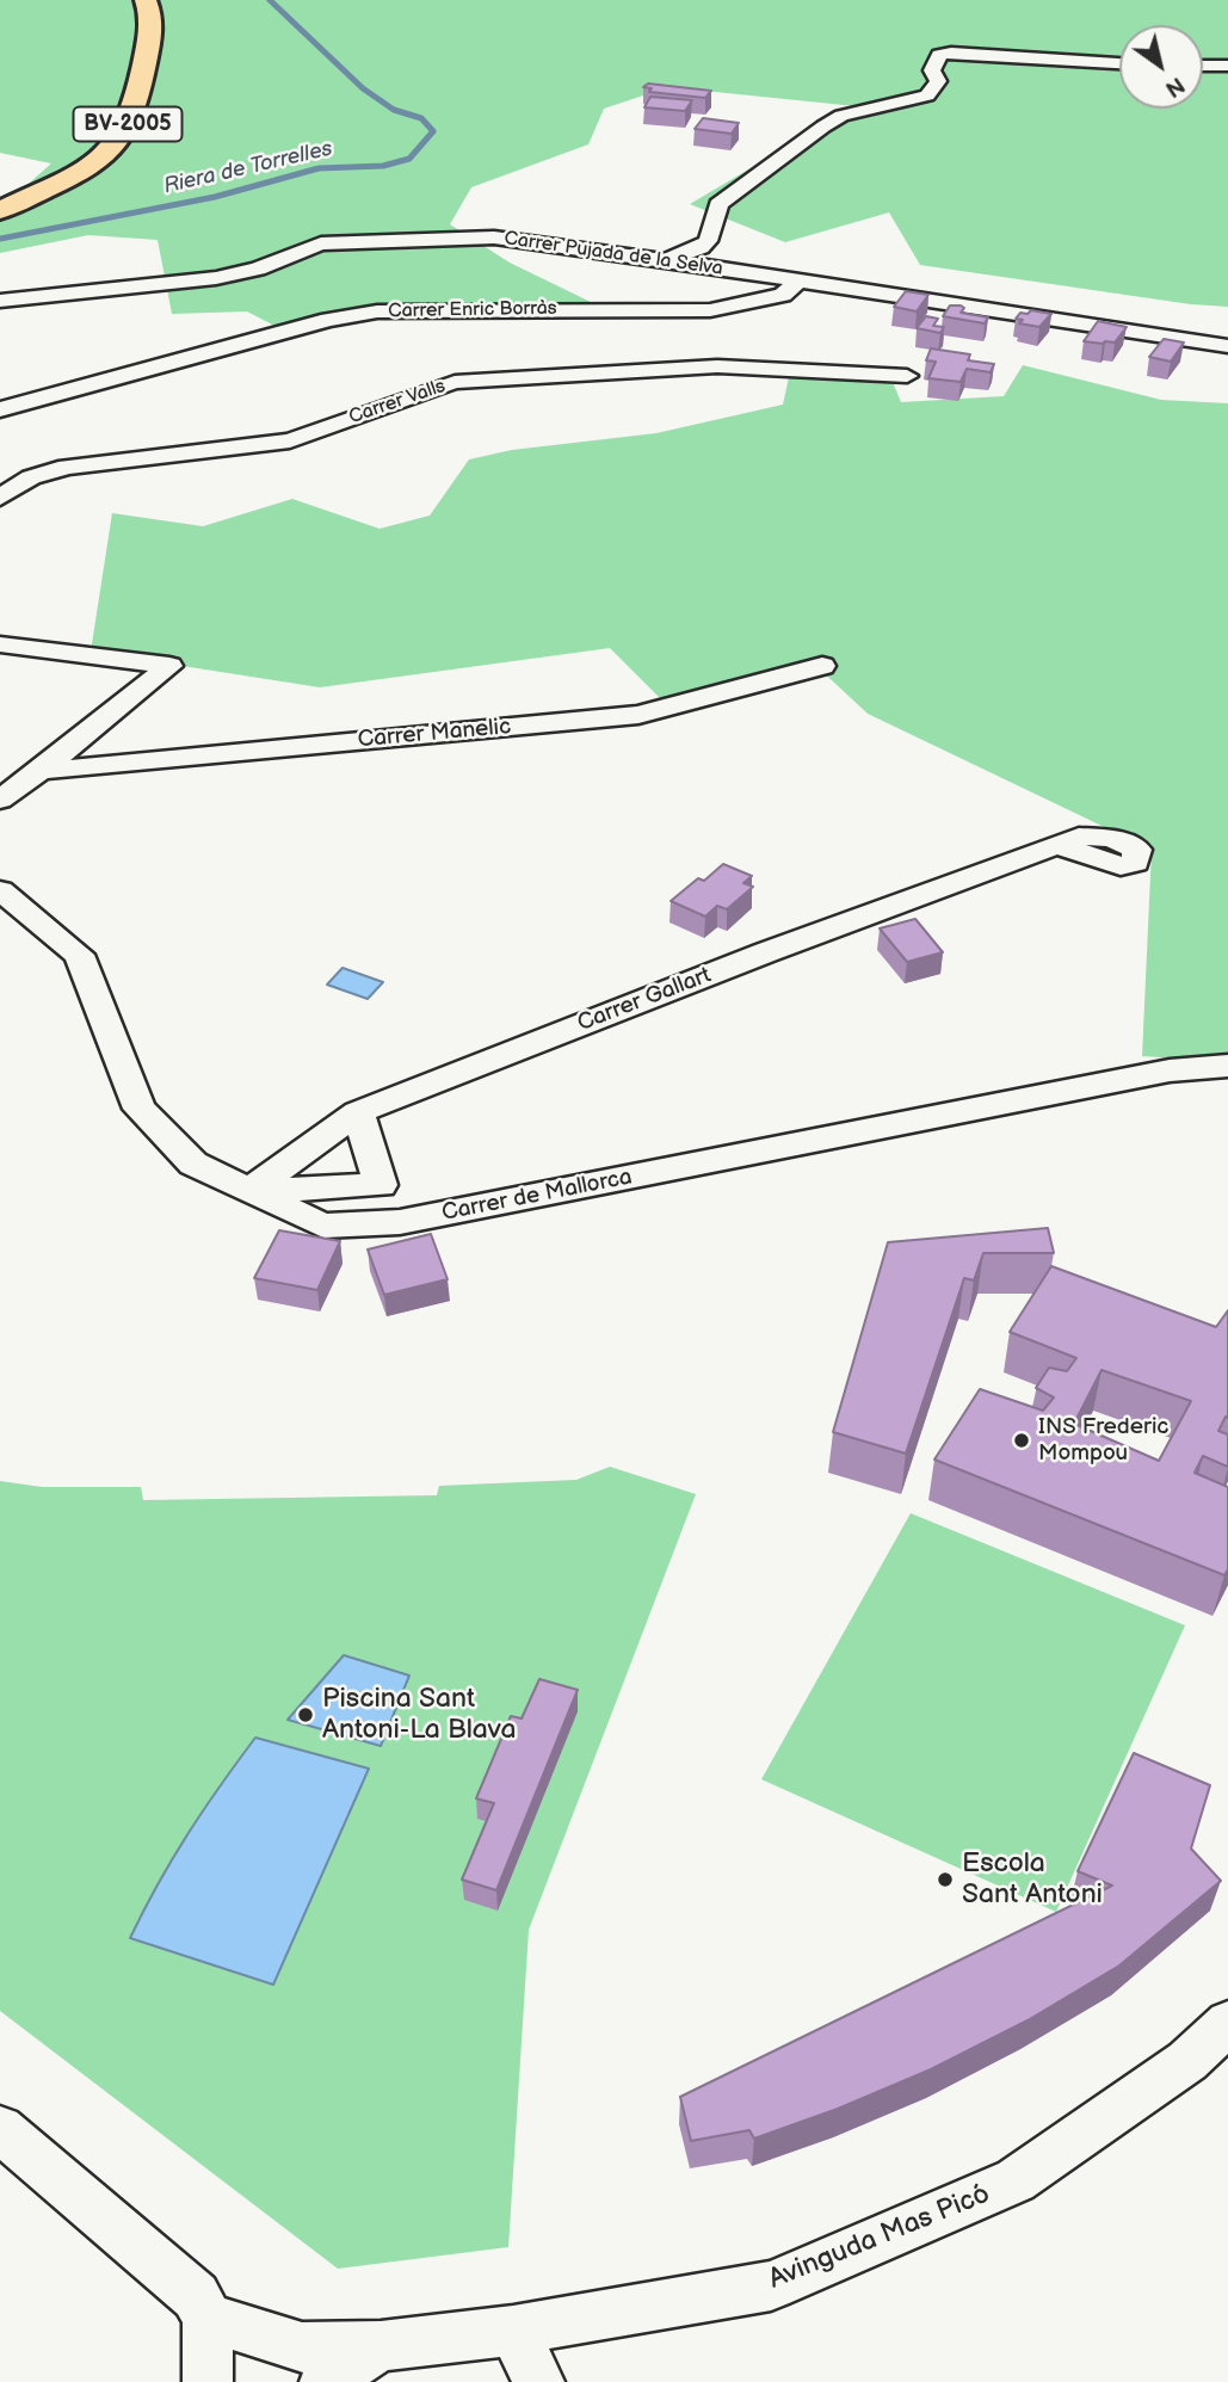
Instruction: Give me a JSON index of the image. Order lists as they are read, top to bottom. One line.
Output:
{"streets":{"main road":["BV-2005"],"street":["Carrer Pujada de la Selva","Carrer Enric Borràs","Carrer Valls","Carrer Manelic","Carrer Gallart","Carrer de Mallorca","Avinguda Mas Picó"]},"crossings":[["Carrer Pujada de la Selva","Carrer Enric Borràs"],["Carrer Gallart","Carrer de Mallorca"]],"water":["Riera de Torrelles"],"places":["INS Frederic Mompou","Piscina Sant Antoni-La Blava","Escola Sant Antoni"],"north":"bottom right"}
